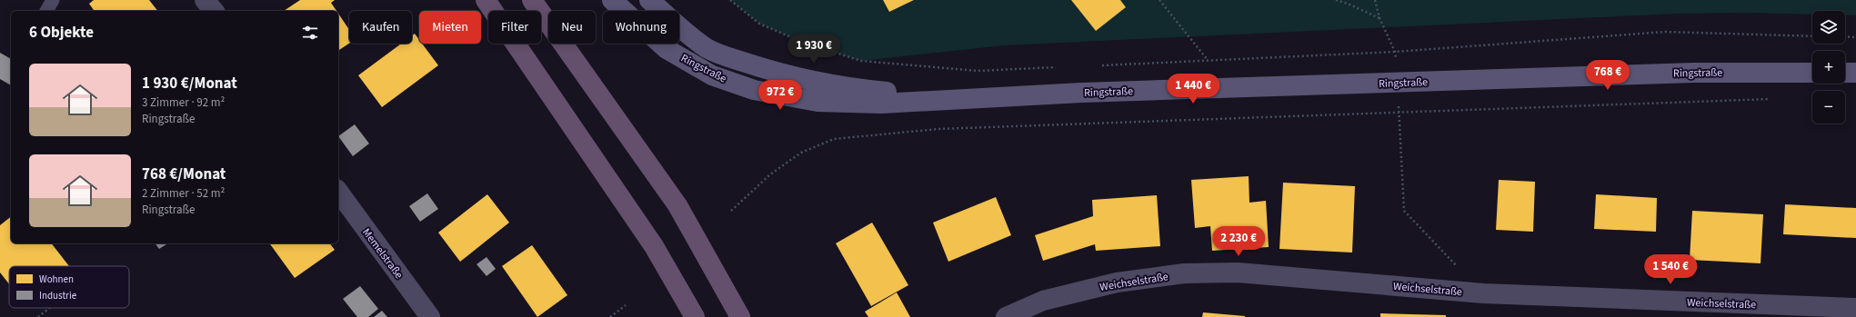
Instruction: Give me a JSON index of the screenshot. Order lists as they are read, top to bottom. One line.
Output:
{"streets":{"main road":["Ringstraße"],"street":["Memelstraße","Weichselstraße"]},"legend":["Wohnen","Industrie"],"page":{"map_buttons":["+","−"],"chip":["Kaufen","Mieten","Filter","Neu","Wohnung"],"heading":"6 Objekte","price":["1 930 €","768 €","1 440 €","972 €","2 230 €","1 540 €"],"list":[{"name":"1 930 €/Monat","note":"3 Zimmer · 92 m² · Ringstraße"},{"name":"768 €/Monat","note":"2 Zimmer · 52 m² · Ringstraße"}]}}
